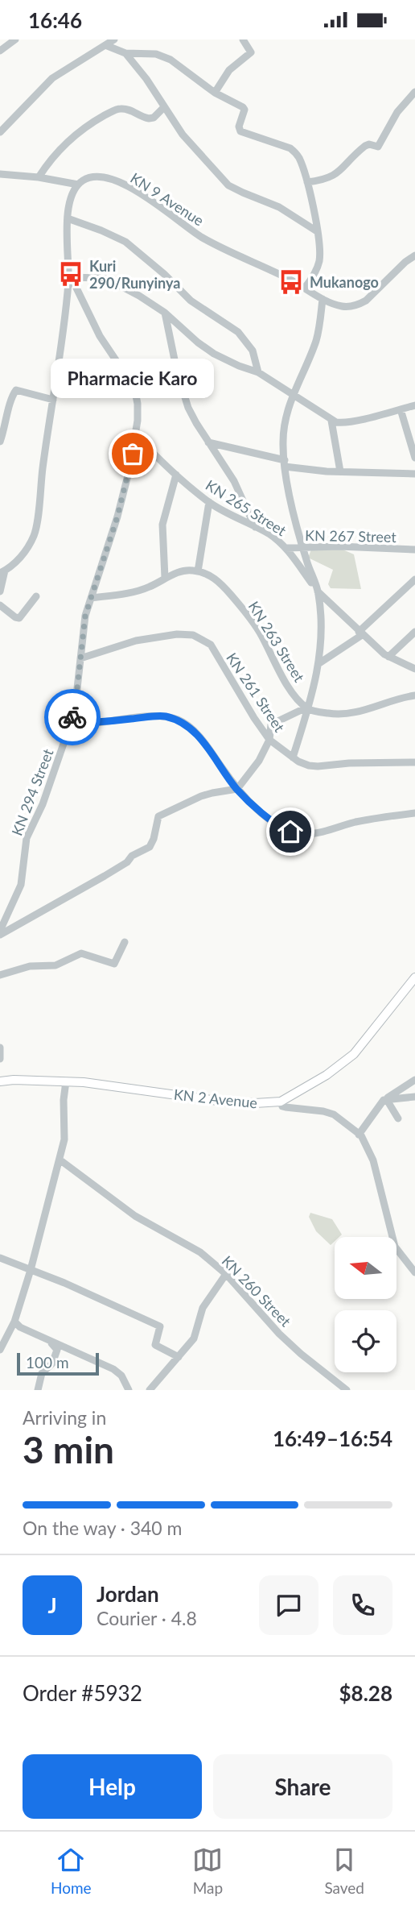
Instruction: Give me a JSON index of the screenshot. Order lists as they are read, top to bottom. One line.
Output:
{"streets":{"main road":["KN 2 Avenue"],"street":["KN 9 Avenue","KN 265 Street","KN 267 Street","KN 263 Street","KN 261 Street","KN 294 Street","KN 260 Street"]},"crossings":[["KN 265 Street","KN 267 Street"],["KN 265 Street","KN 294 Street"],["KN 261 Street","KN 294 Street"]],"places":{"bus stop":["Kuri 290/Runyinya","Mukanogo"],"other":["Pharmacie Karo"]},"scale_bar":"100 m","north":"left","page":{"status":"16:46","bubble":"Pharmacie Karo","scale":"100 m","heading":["3 min","Arriving in","16:49–16:54"],"panel":["Jordan","Courier · 4.8","Order #5932","$8.28"],"bar":"On the way · 340 m","round":"J","buttons":["Help","Share"],"tabs":["Home","Map","Saved"]}}
